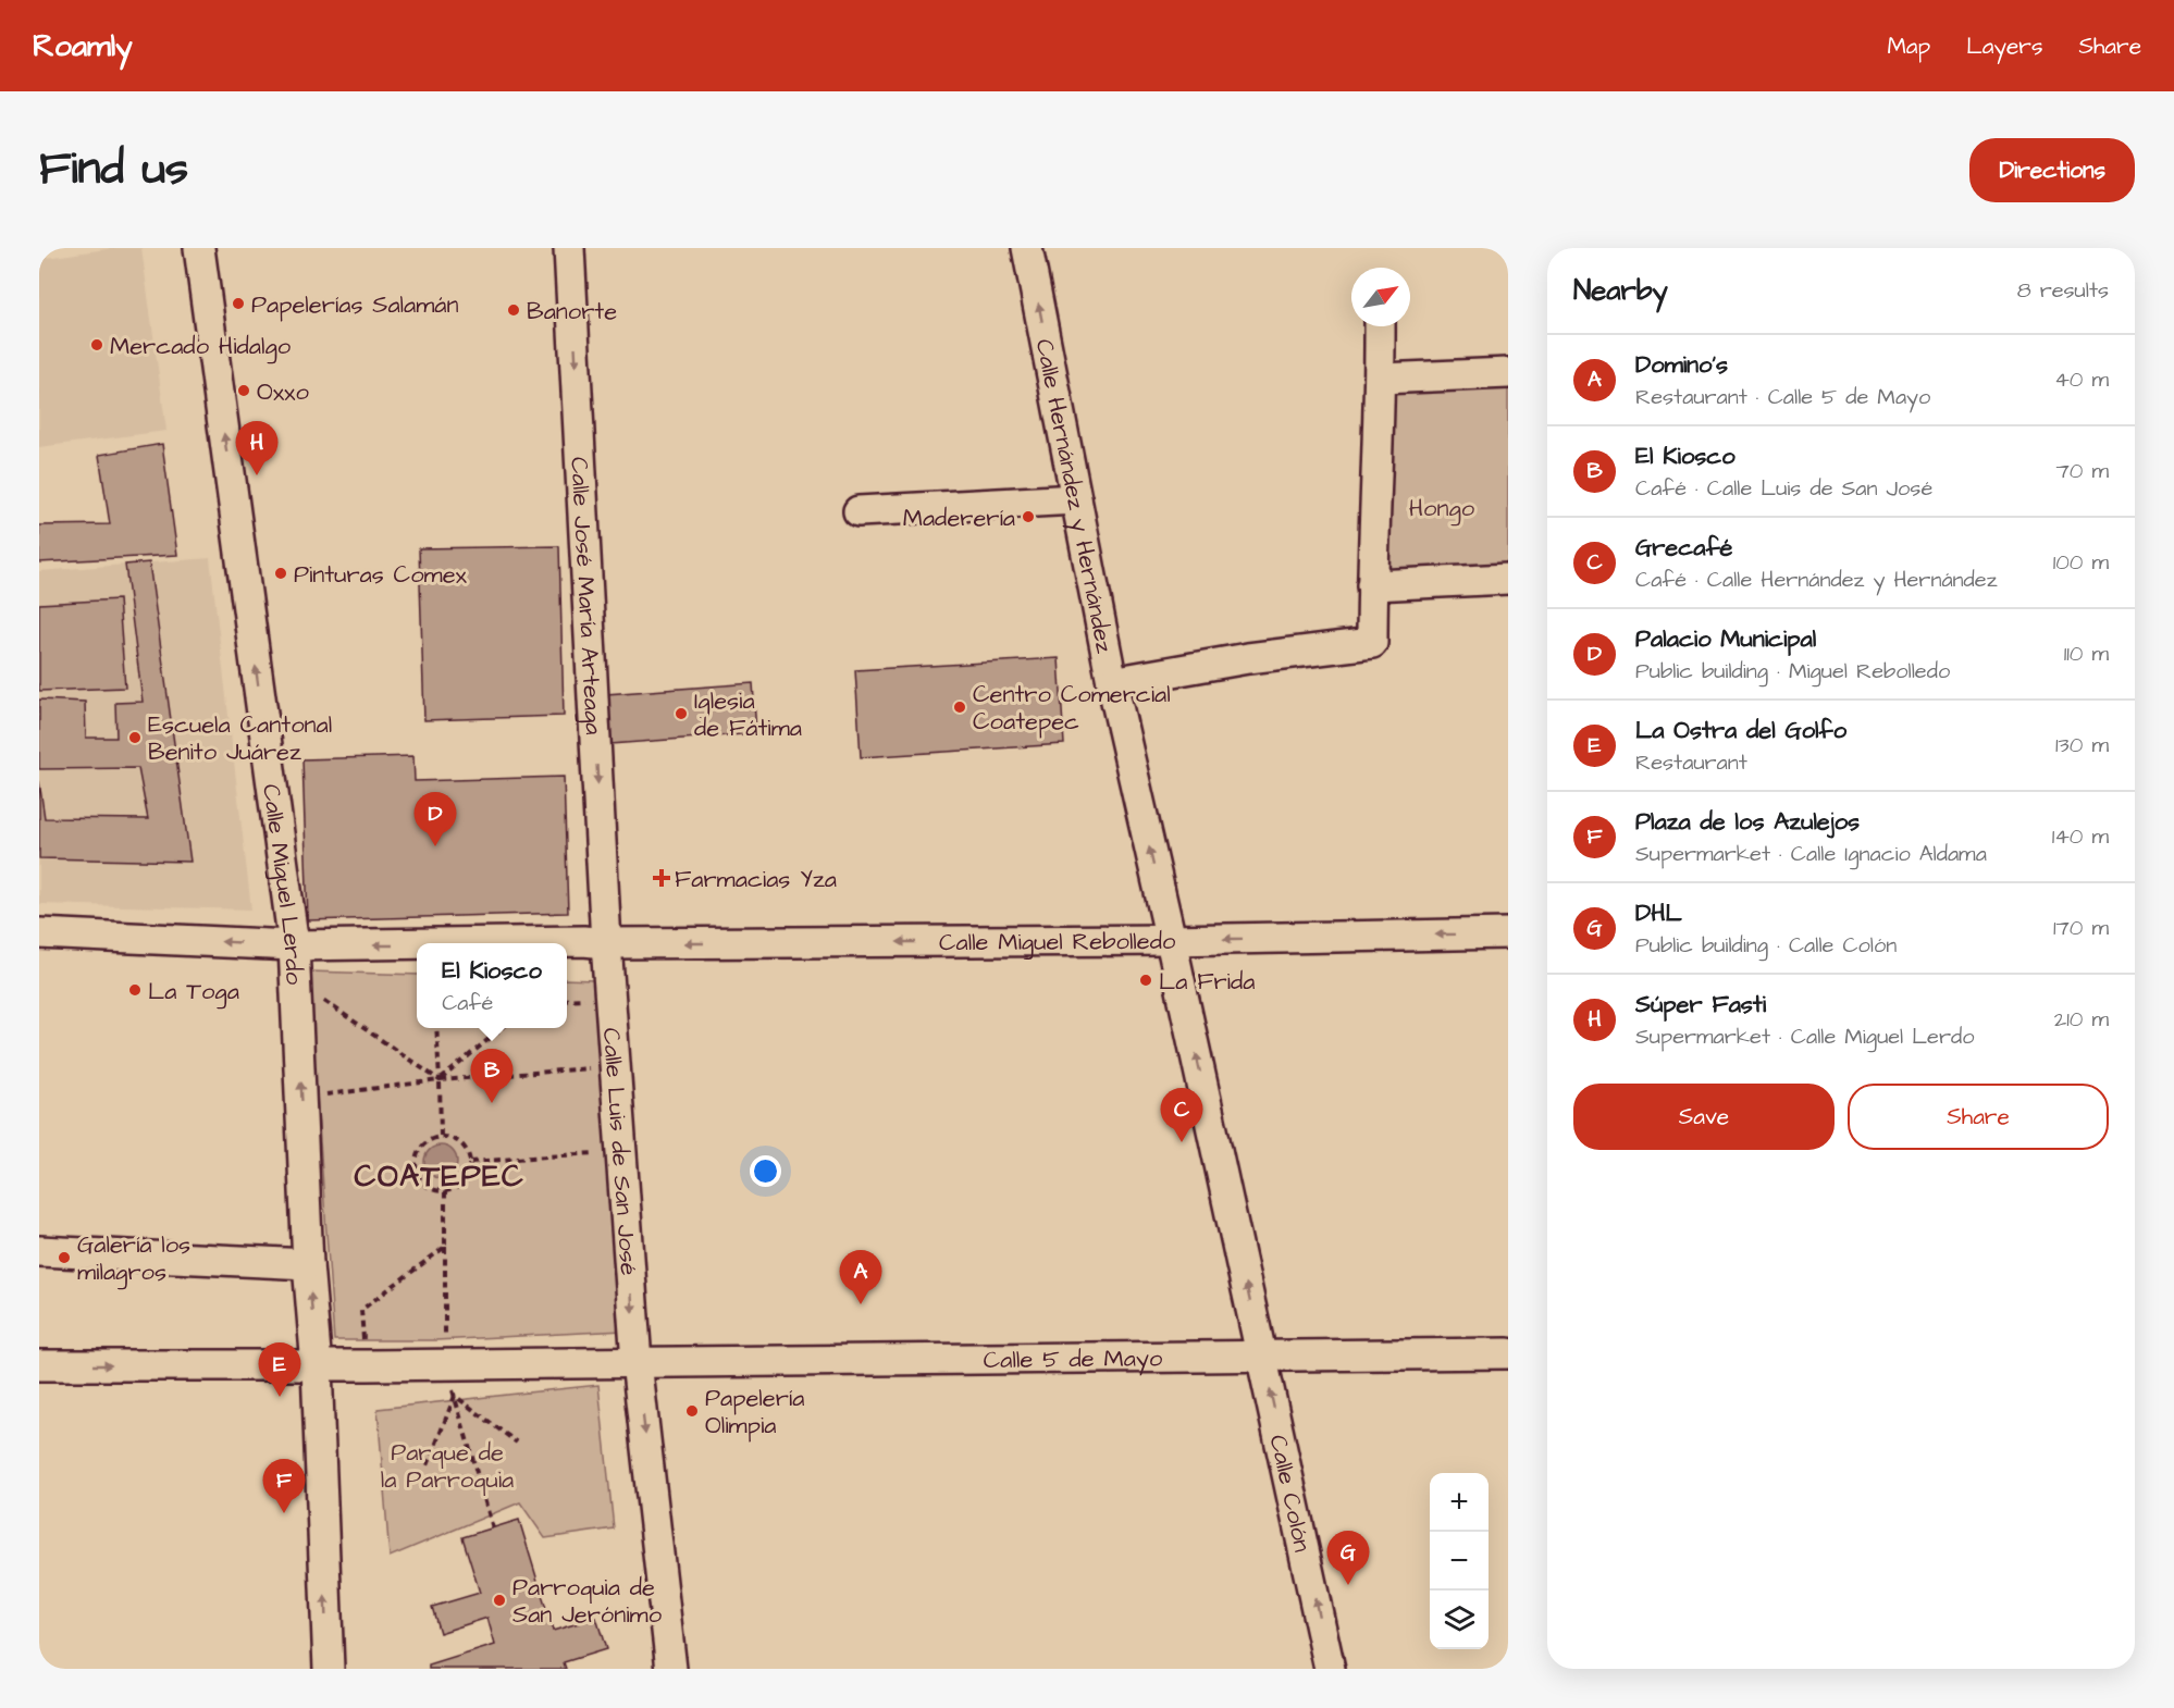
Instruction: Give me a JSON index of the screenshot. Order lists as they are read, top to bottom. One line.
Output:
{"streets":{"street":["Calle Hernández y Hernández","Calle José María Arteaga","Calle Miguel Lerdo","Calle Miguel Rebolledo","Calle Luis de San José","Calle 5 de Mayo","Calle Colón"]},"crossings":[["Calle Hernández y Hernández","Calle Miguel Rebolledo"],["Calle Hernández y Hernández","Calle 5 de Mayo"],["Calle Hernández y Hernández","Calle Colón"],["Calle José María Arteaga","Calle Miguel Rebolledo"],["Calle José María Arteaga","Calle Luis de San José"],["Calle Miguel Lerdo","Calle Miguel Rebolledo"],["Calle Miguel Lerdo","Calle 5 de Mayo"],["Calle Miguel Rebolledo","Calle Luis de San José"],["Calle Luis de San José","Calle 5 de Mayo"],["Calle 5 de Mayo","Calle Colón"]],"one_way":["Calle Hernández y Hernández","Calle José María Arteaga","Calle Miguel Lerdo","Calle Miguel Rebolledo","Calle Luis de San José","Calle Colón"],"districts":["COATEPEC"],"parks":["Hongo","Parque de la Parroquia"],"places":{"other":["Papelerías Salamán","Banorte","Mercado Hidalgo","Oxxo","Maderería","Pinturas Comex","Centro Comercial Coatepec","Iglesia de Fátima","Escuela Cantonal Benito Juárez","La Frida","La Toga","Galería los milagros","Papelería Olimpia","Parroquia de San Jerónimo"],"health":["Farmacias Yza"]},"north":"top right","page":{"header":"Roamly","nav":["Map","Layers","Share"],"title":"Find us","buttons":["Directions",["Save","Share"]],"heading":["Nearby","8 results"],"list":[{"mark":"A","name":"Domino's","note":"Restaurant · Calle 5 de Mayo","value":"40 m"},{"mark":"B","name":"El Kiosco","note":"Café · Calle Luis de San José","value":"70 m"},{"mark":"C","name":"Grecafé","note":"Café · Calle Hernández y Hernández","value":"100 m"},{"mark":"D","name":"Palacio Municipal","note":"Public building · Miguel Rebolledo","value":"110 m"},{"mark":"E","name":"La Ostra del Golfo","note":"Restaurant","value":"130 m"},{"mark":"F","name":"Plaza de los Azulejos","note":"Supermarket · Calle Ignacio Aldama","value":"140 m"},{"mark":"G","name":"DHL","note":"Public building · Calle Colón","value":"170 m"},{"mark":"H","name":"Súper Fasti","note":"Supermarket · Calle Miguel Lerdo","value":"210 m"}],"pins":["H","D","B","C","A","E","F","G"],"popup":["El Kiosco","Café"],"map_buttons":["+","−"]}}
